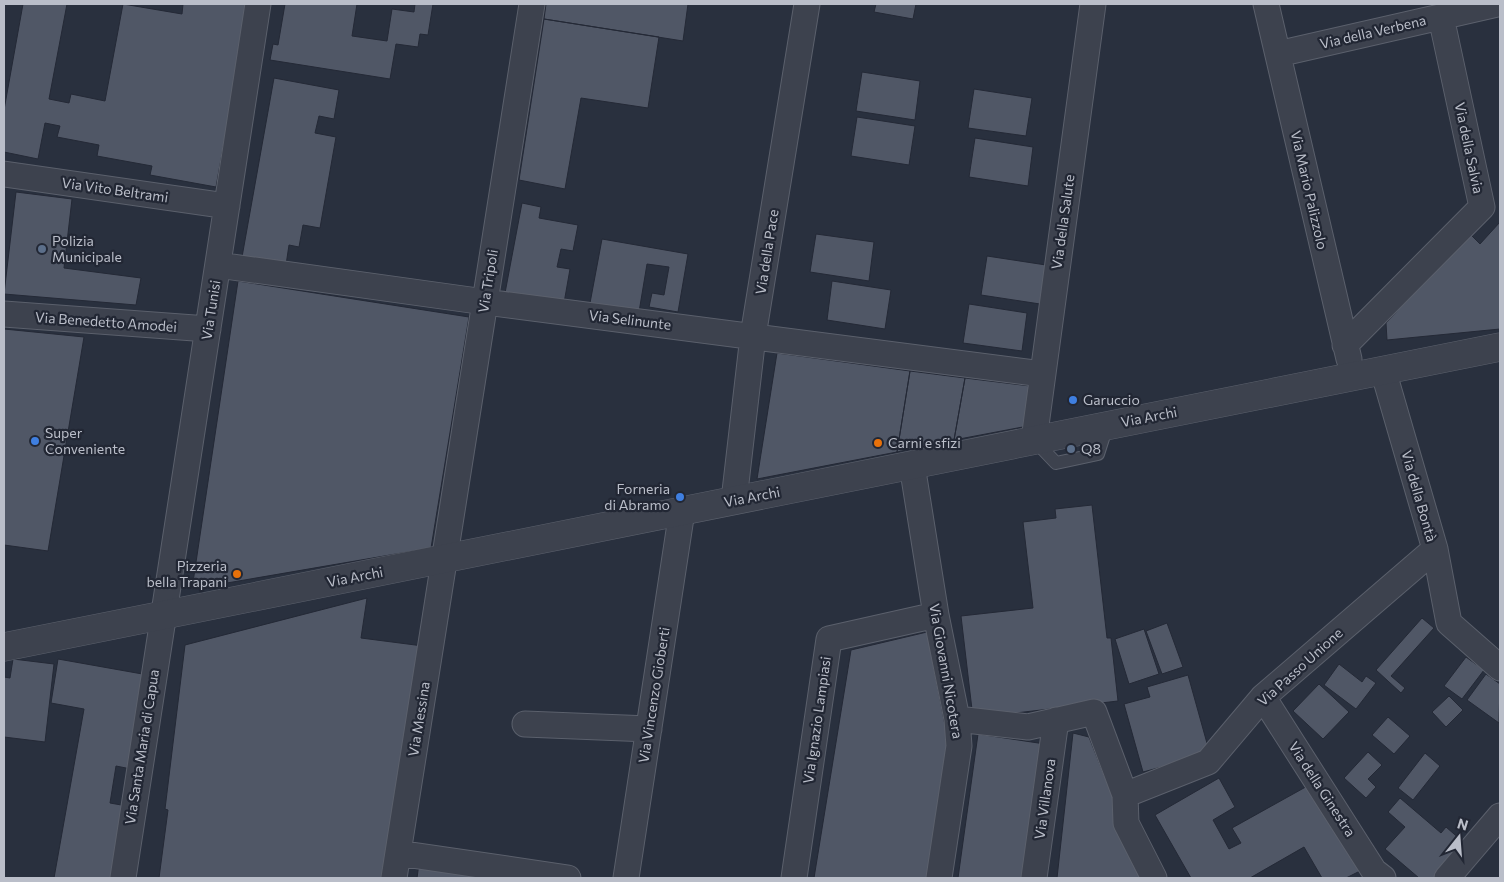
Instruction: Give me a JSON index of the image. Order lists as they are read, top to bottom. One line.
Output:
{"streets":{"street":["Via della Verbena","Via della Salvia","Via Vito Beltrami","Via Mario Palizzolo","Via della Salute","Via della Pace","Via Tripoli","Via Tunisi","Via Selinunte","Via Benedetto Amodei","Via Archi","Via della Bontà","Via Passo Unione","Via Giovanni Nicotera","Via Vincenzo Gioberti","Via Messina","Via Ignazio Lampiasi","Via Santa Maria di Capua","Via della Ginestra","Via Villanova"]},"crossings":[["Via della Verbena","Via della Salvia"],["Via della Verbena","Via Mario Palizzolo"],["Via della Salvia","Via Mario Palizzolo"],["Via Vito Beltrami","Via Tunisi"],["Via Mario Palizzolo","Via Archi"],["Via della Salute","Via Selinunte"],["Via della Salute","Via Archi"],["Via della Pace","Via Selinunte"],["Via della Pace","Via Archi"],["Via Tripoli","Via Selinunte"],["Via Tripoli","Via Archi"],["Via Tripoli","Via Messina"],["Via Tunisi","Via Selinunte"],["Via Tunisi","Via Benedetto Amodei"],["Via Tunisi","Via Archi"],["Via Tunisi","Via Santa Maria di Capua"],["Via Archi","Via della Bontà"],["Via Archi","Via Giovanni Nicotera"],["Via Archi","Via Vincenzo Gioberti"],["Via Archi","Via Messina"],["Via Archi","Via Santa Maria di Capua"],["Via della Bontà","Via Passo Unione"],["Via Passo Unione","Via della Ginestra"],["Via Giovanni Nicotera","Via Ignazio Lampiasi"]],"places":["Polizia Municipale","Garuccio","Super Conveniente","Carni e sfizi","Q8","Forneria di Abramo","Pizzeria bella Trapani"],"north":"top"}
